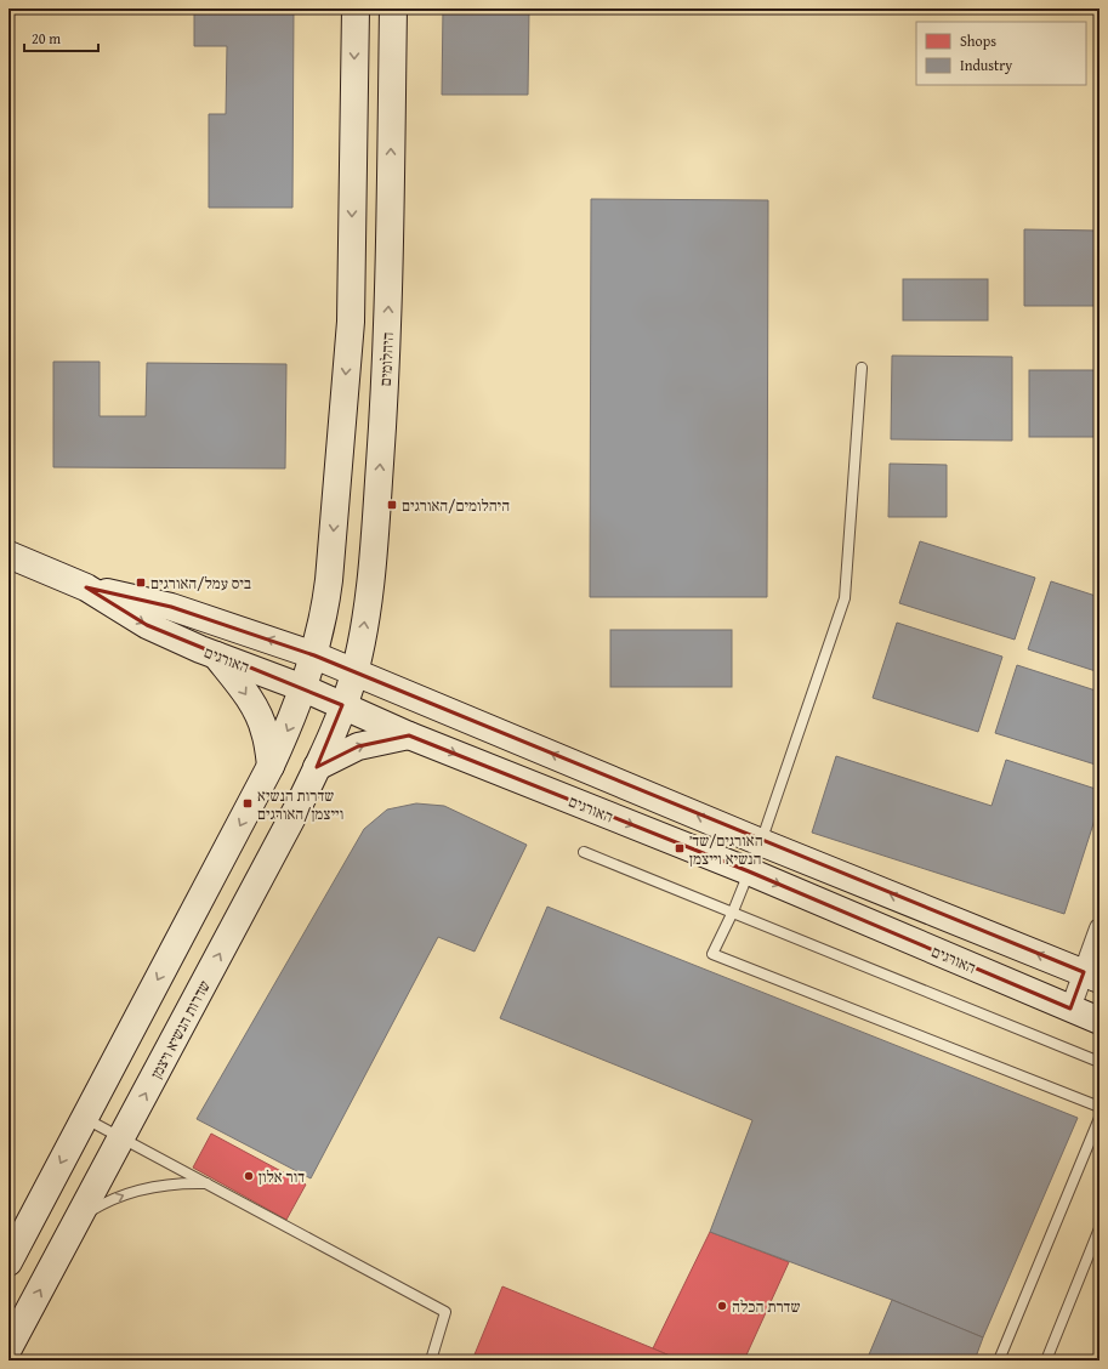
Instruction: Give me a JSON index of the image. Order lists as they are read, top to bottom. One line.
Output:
{"streets":{"street":["היהלומים","האורגים","שדרות הנשיא ויצמן"]},"crossings":[["היהלומים","האורגים"],["היהלומים","שדרות הנשיא ויצמן"],["האורגים","שדרות הנשיא ויצמן"]],"places":{"transit":["היהלומים/האורגים","ביס עמל/האורגים","שדרות הנשיא וייצמן/האורגים","האורגים/שד׳ הנשיא וייצמן"],"other":["דור אלון","שדרת הכלה"]},"legend":["Shops","Industry"],"scale_bar":"20 m"}
